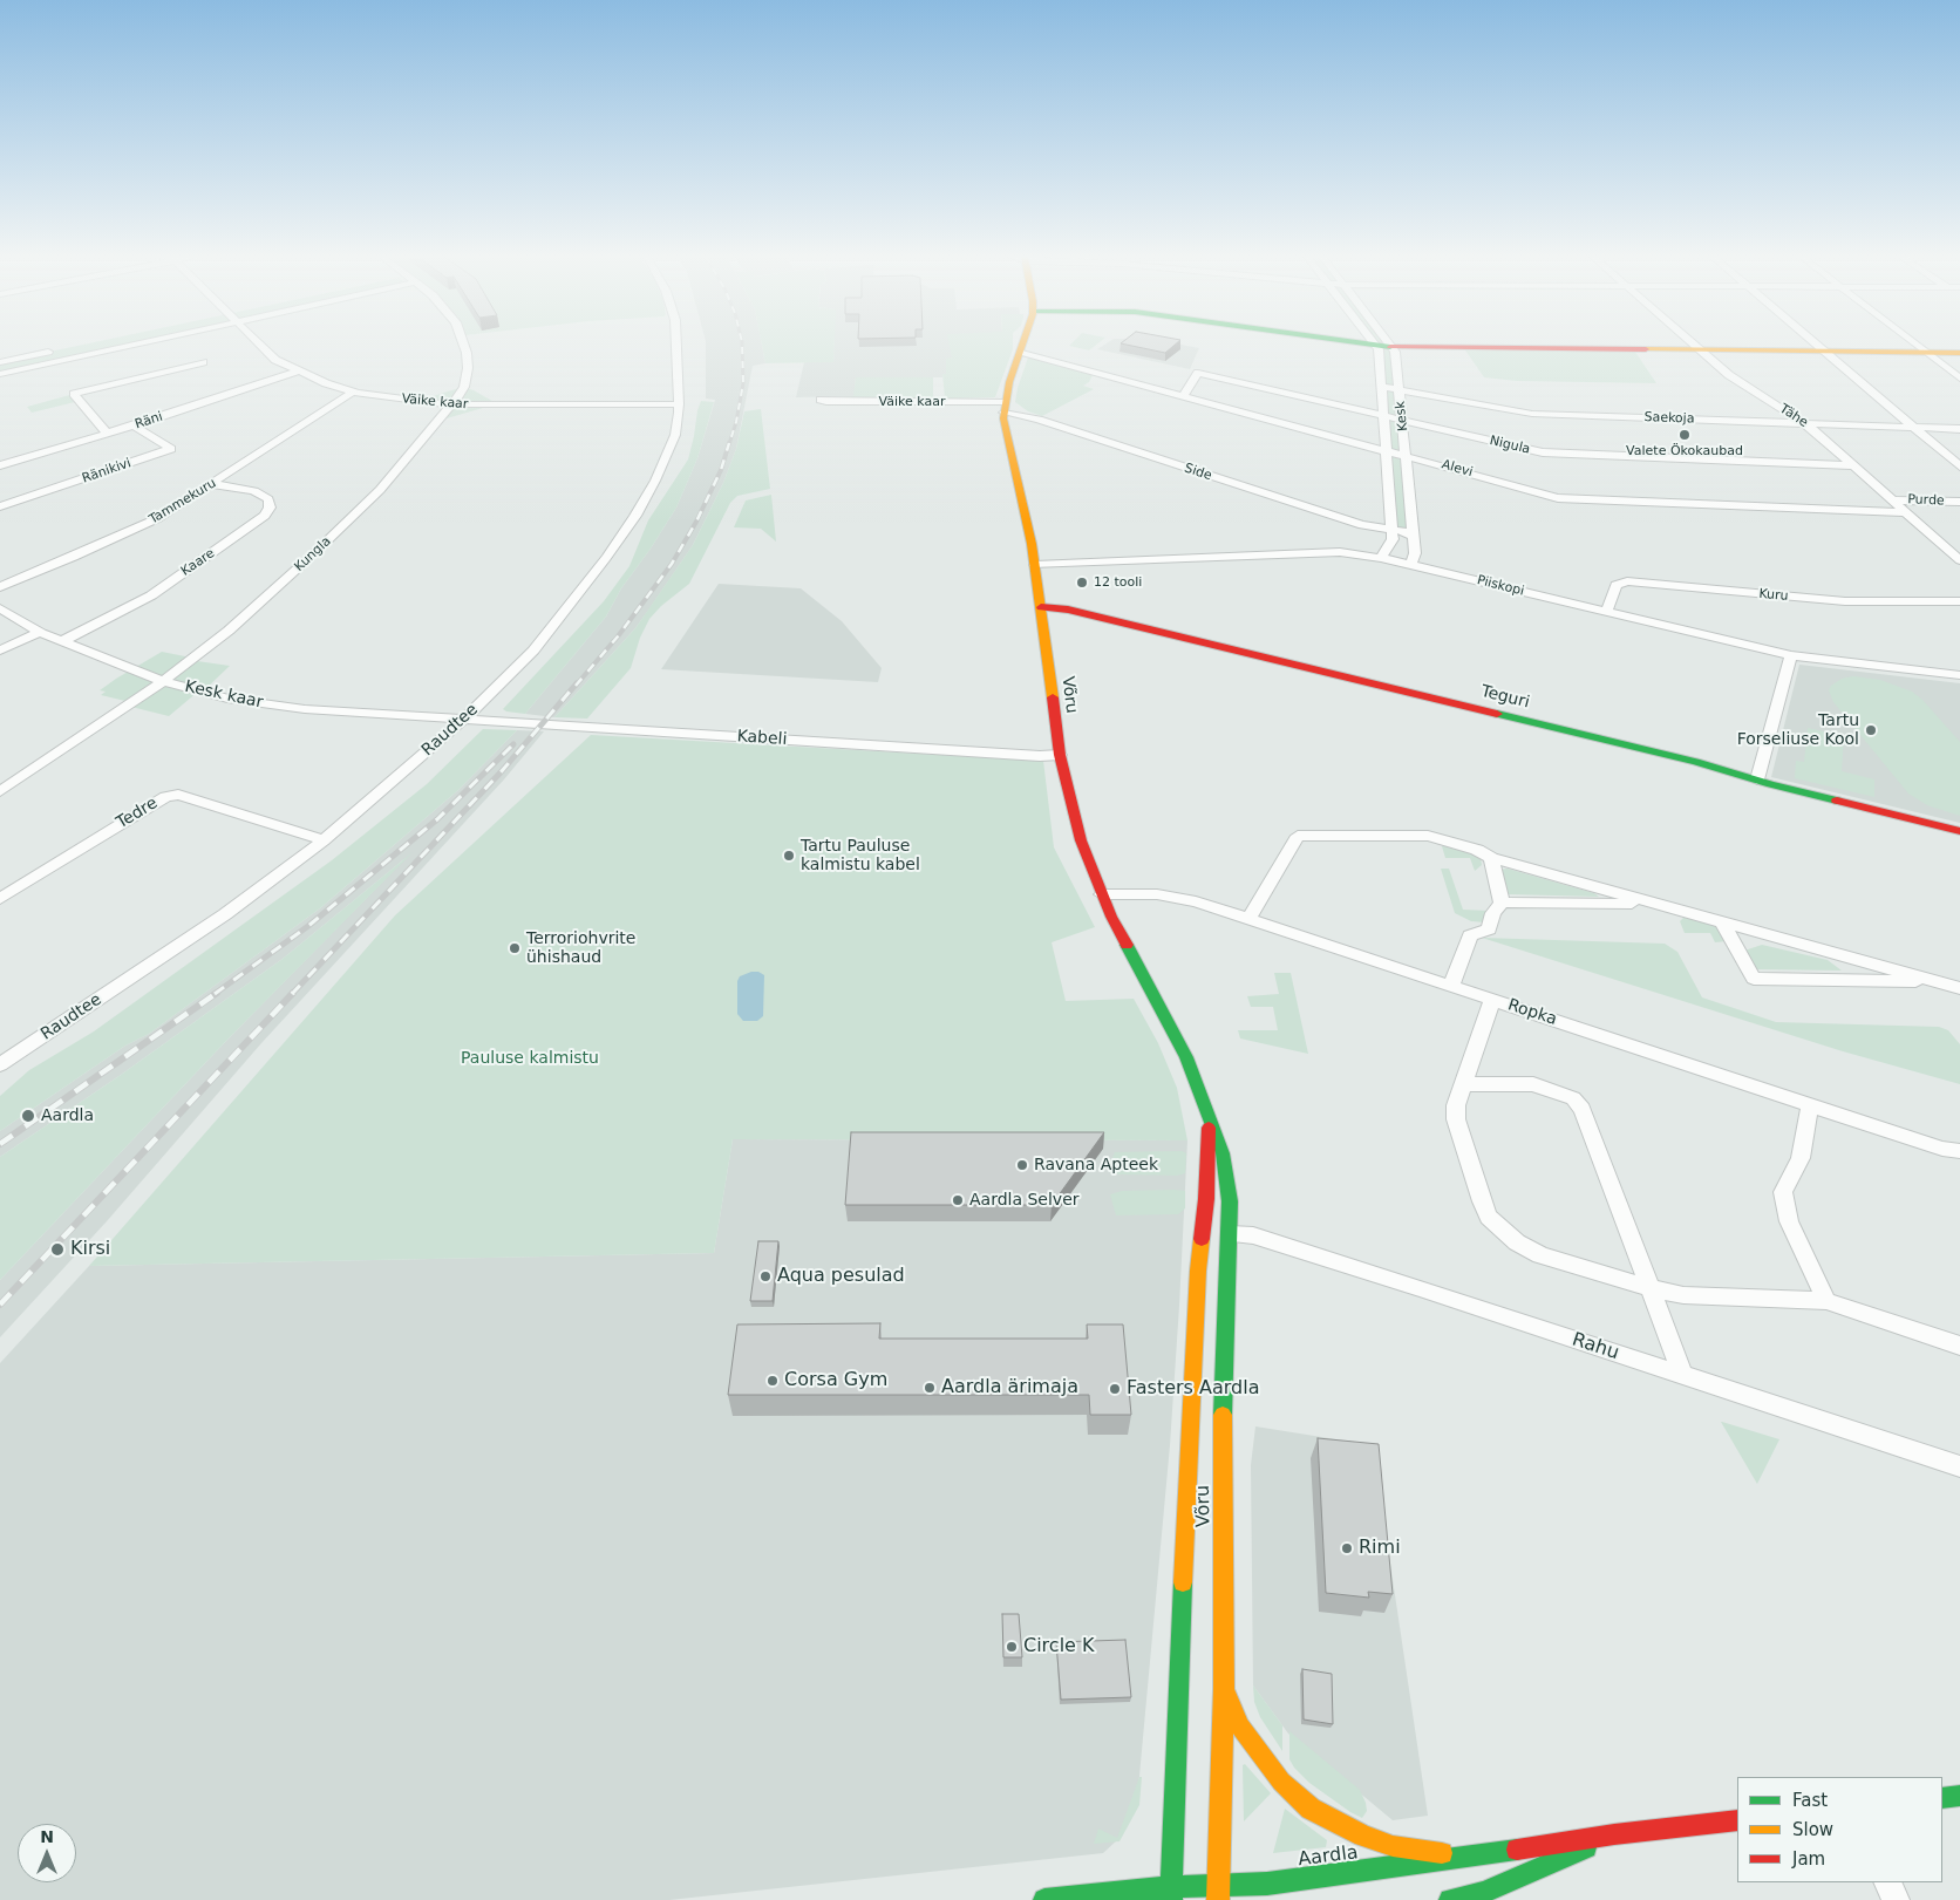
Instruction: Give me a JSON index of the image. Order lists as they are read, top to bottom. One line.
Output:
{"streets":{"street":["Väike kaar","Kesk","Tähe","Saekoja","Räni","Nigula","Alevi","Ränikivi","Side","Purde","Tammekuru","Kungla","Kaare","Piiskopi","Kuru","Kesk kaar","Võru","Teguri","Raudtee","Kabeli","Tedre","Ropka","Rahu","Aardla"]},"crossings":[["Väike kaar","Räni"],["Väike kaar","Side"],["Väike kaar","Tammekuru"],["Väike kaar","Kungla"],["Väike kaar","Võru"],["Väike kaar","Raudtee"],["Kesk","Saekoja"],["Kesk","Nigula"],["Kesk","Alevi"],["Kesk","Side"],["Kesk","Piiskopi"],["Tähe","Saekoja"],["Tähe","Nigula"],["Tähe","Alevi"],["Tähe","Purde"],["Räni","Ränikivi"],["Nigula","Alevi"],["Alevi","Võru"],["Side","Võru"],["Tammekuru","Kaare"],["Kungla","Kesk kaar"],["Kaare","Kesk kaar"],["Piiskopi","Kuru"],["Piiskopi","Võru"],["Kesk kaar","Raudtee"],["Kesk kaar","Kabeli"],["Võru","Teguri"],["Võru","Kabeli"],["Võru","Ropka"],["Võru","Rahu"],["Võru","Aardla"],["Raudtee","Kabeli"],["Raudtee","Tedre"]],"parks":["Pauluse kalmistu"],"places":["Valete Ökokaubad","12 tooli","Tartu Forseliuse Kool","Tartu Pauluse kalmistu kabel","Terroriohvrite ühishaud","Aardla","Ravana Apteek","Aardla Selver","Kirsi","Aqua pesulad","Corsa Gym","Aardla ärimaja","Fasters Aardla","Rimi","Circle K"],"legend":["Fast","Slow","Jam"],"north":"top"}
